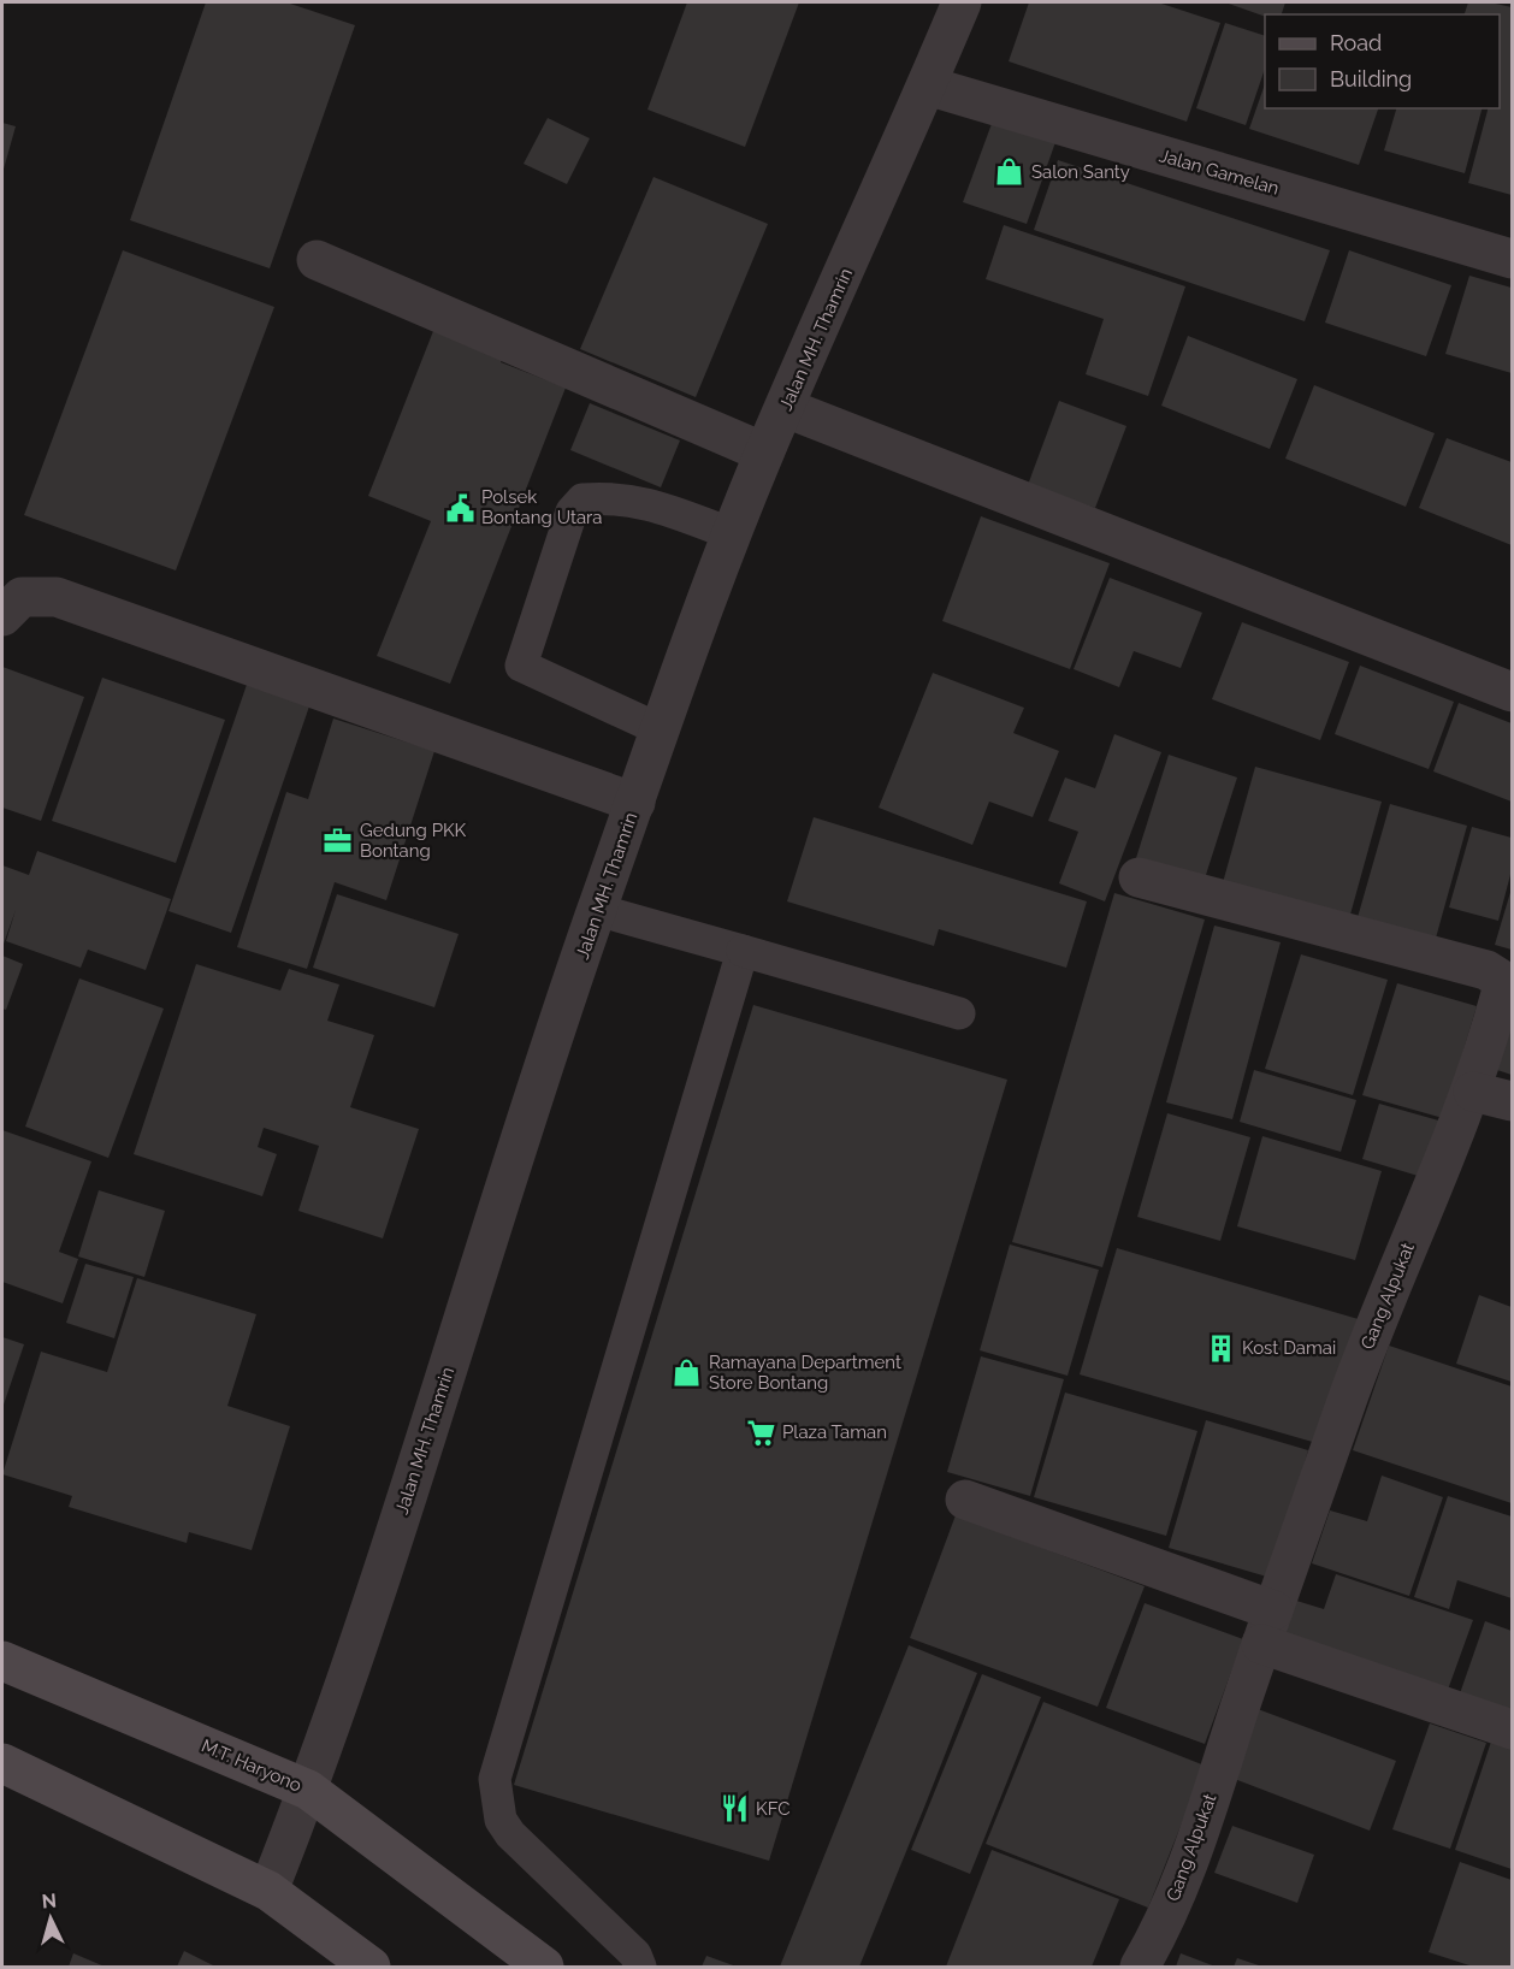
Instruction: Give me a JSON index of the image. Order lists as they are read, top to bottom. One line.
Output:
{"streets":{"main road":["M.T. Haryono"],"street":["Jalan Gamelan","Jalan MH. Thamrin","Gang Alpukat"]},"crossings":[["Jalan Gamelan","Jalan MH. Thamrin"],["Jalan MH. Thamrin","M.T. Haryono"]],"places":{"shop":["Salon Santy","Ramayana Department Store Bontang"],"public building":["Polsek Bontang Utara"],"office":["Gedung PKK Bontang"],"building":["Kost Damai"],"supermarket":["Plaza Taman"],"restaurant":["KFC"]},"legend":["Road","Building"],"north":"top"}
